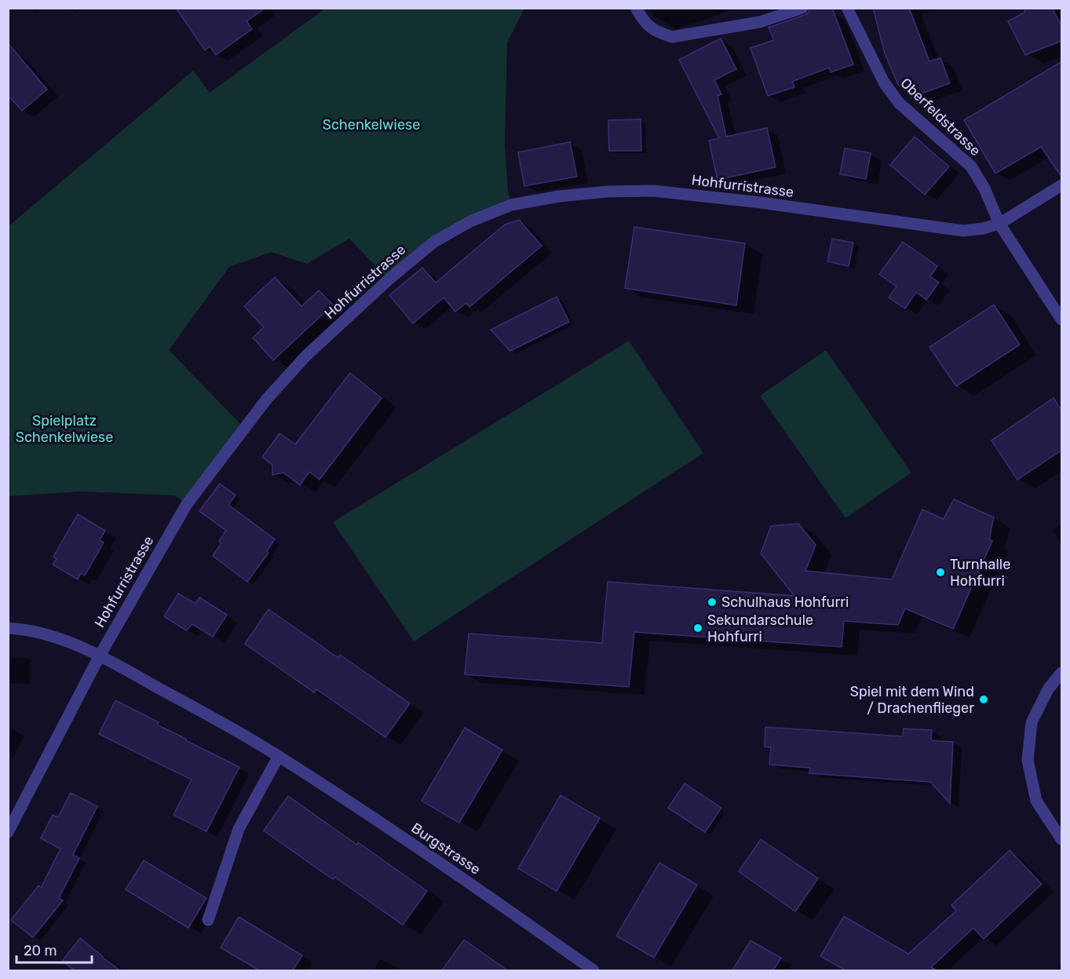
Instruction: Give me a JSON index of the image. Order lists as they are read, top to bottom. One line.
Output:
{"streets":{"street":["Oberfeldstrasse","Hohfurristrasse","Burgstrasse"]},"crossings":[["Oberfeldstrasse","Hohfurristrasse"],["Hohfurristrasse","Burgstrasse"]],"parks":["Schenkelwiese","Spielplatz Schenkelwiese"],"places":["Turnhalle Hohfurri","Schulhaus Hohfurri","Sekundarschule Hohfurri","Spiel mit dem Wind / Drachenflieger"],"scale_bar":"20 m"}
